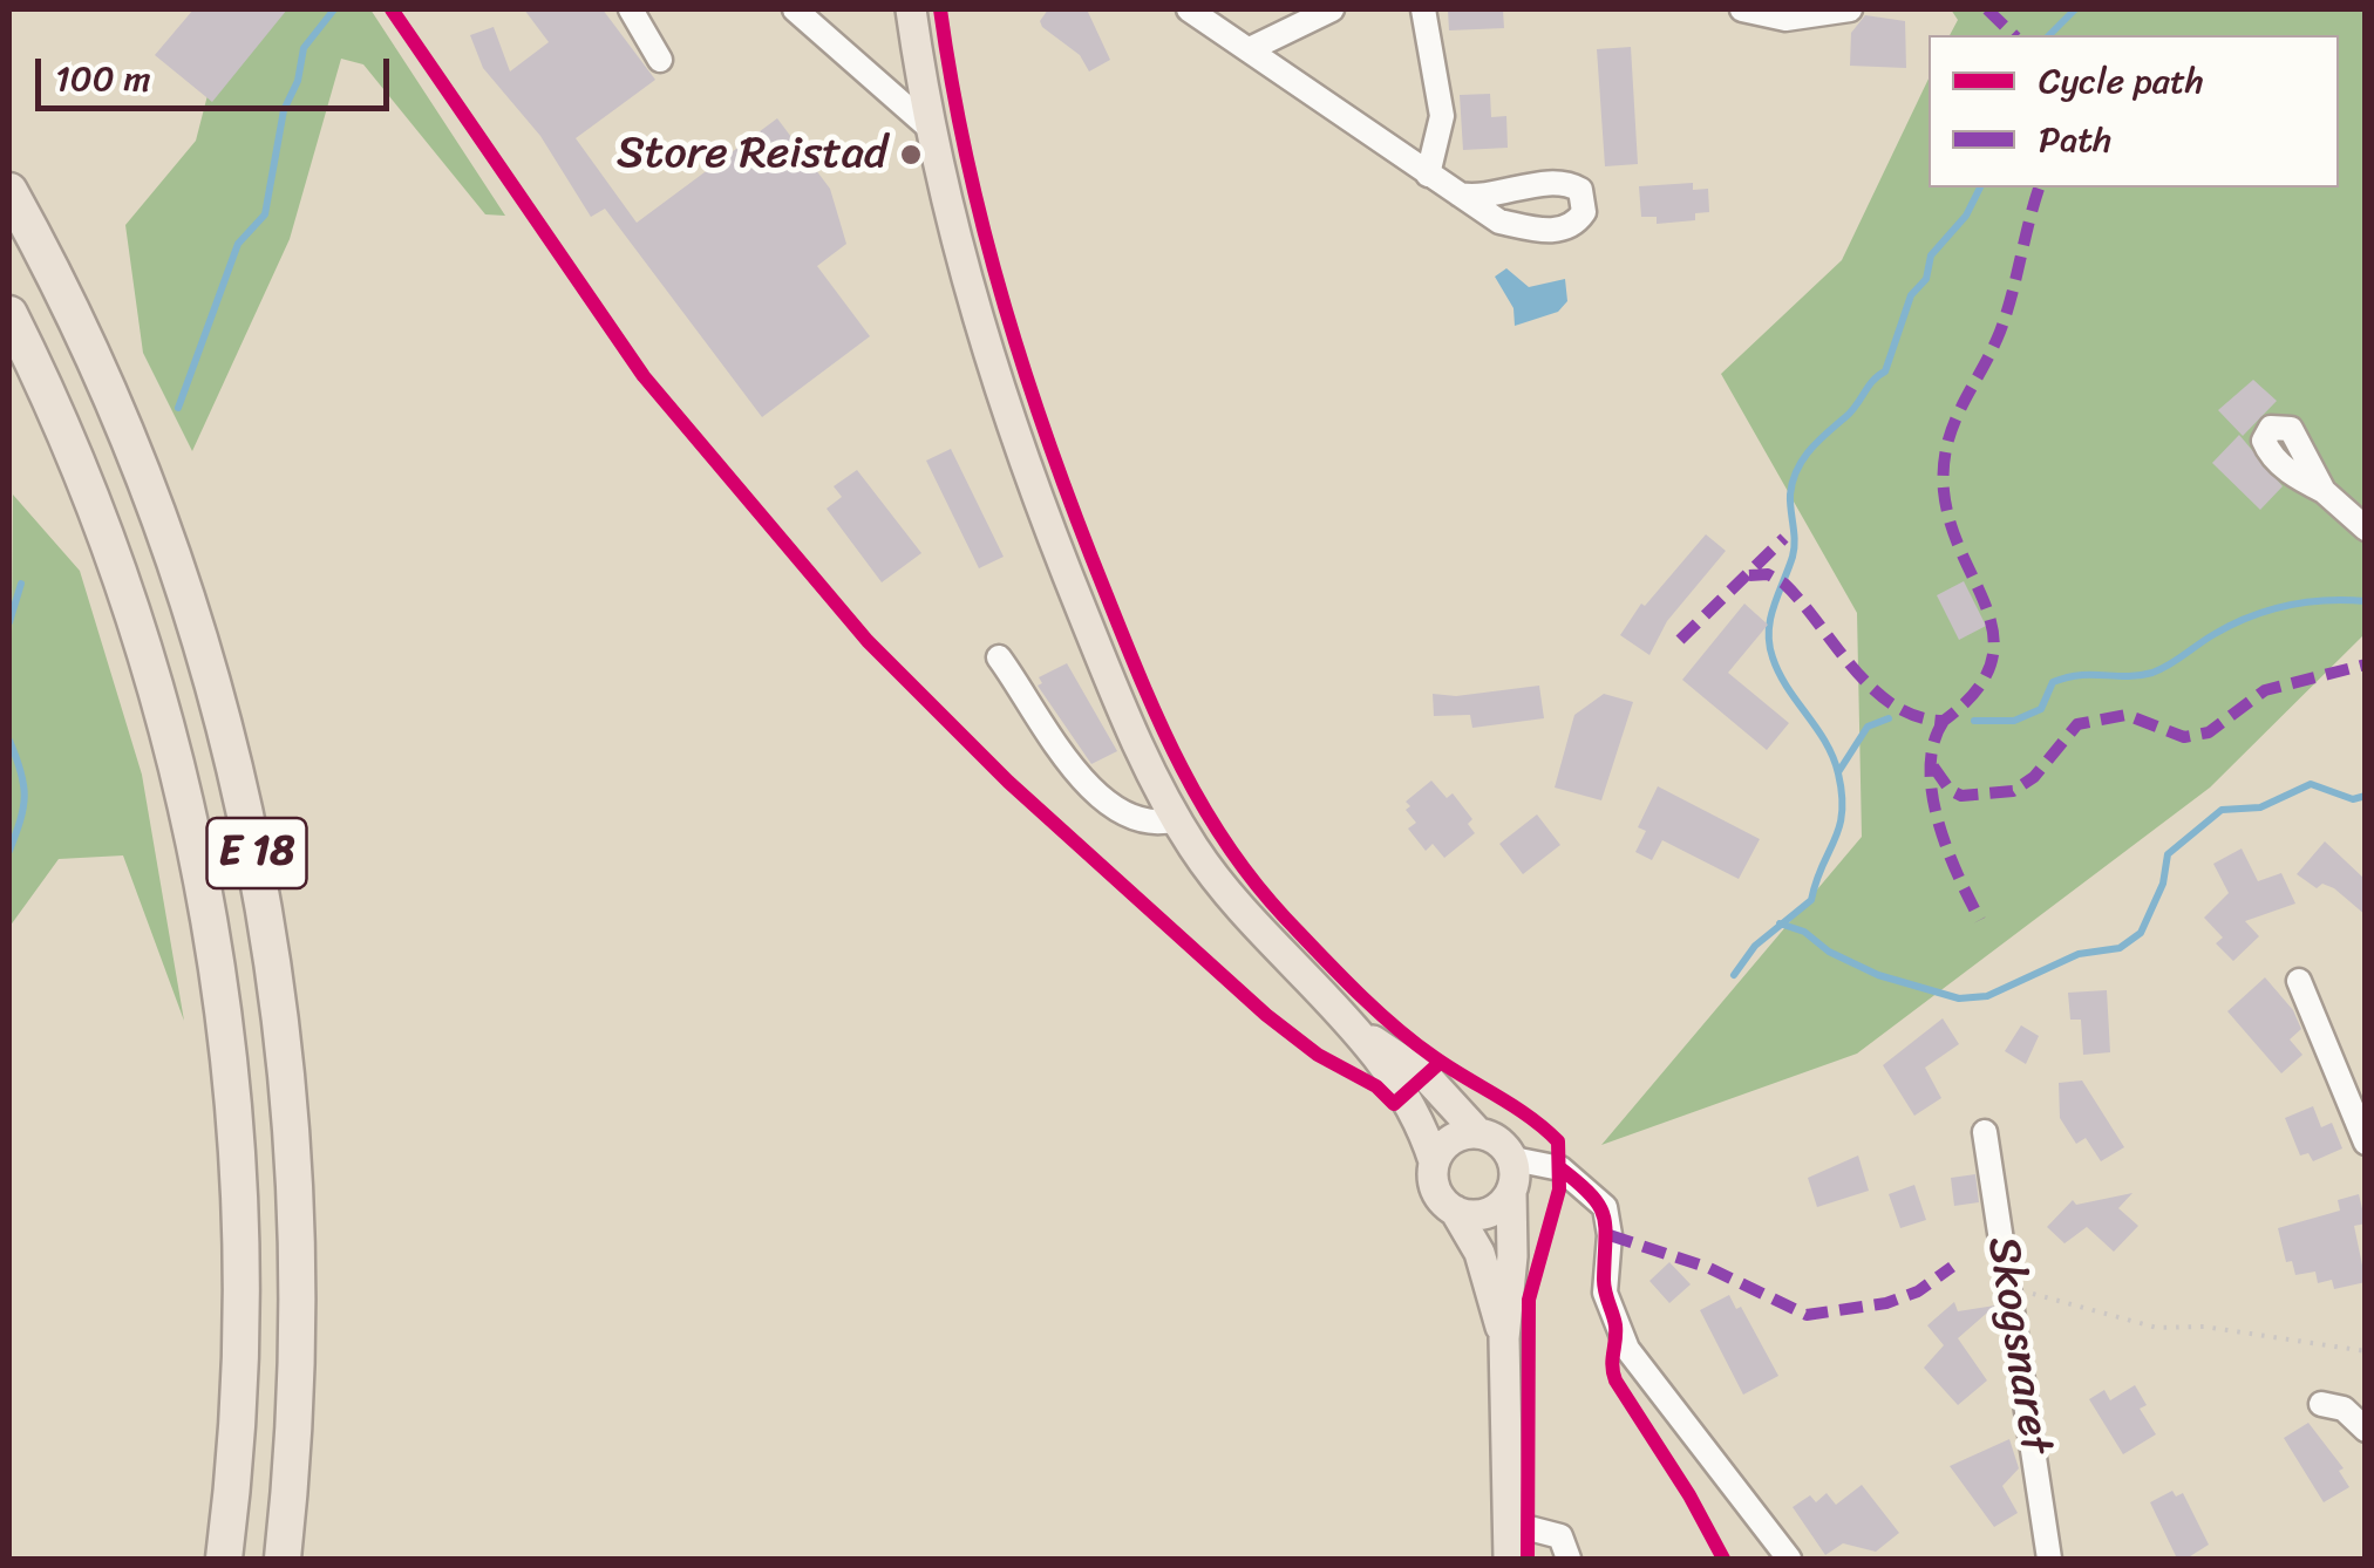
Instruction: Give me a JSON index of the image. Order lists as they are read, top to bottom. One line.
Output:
{"streets":{"highway":["E 18"],"street":["Skogsnaret"]},"places":["Store Reistad"],"legend":["Cycle path","Path"],"scale_bar":"100 m"}
